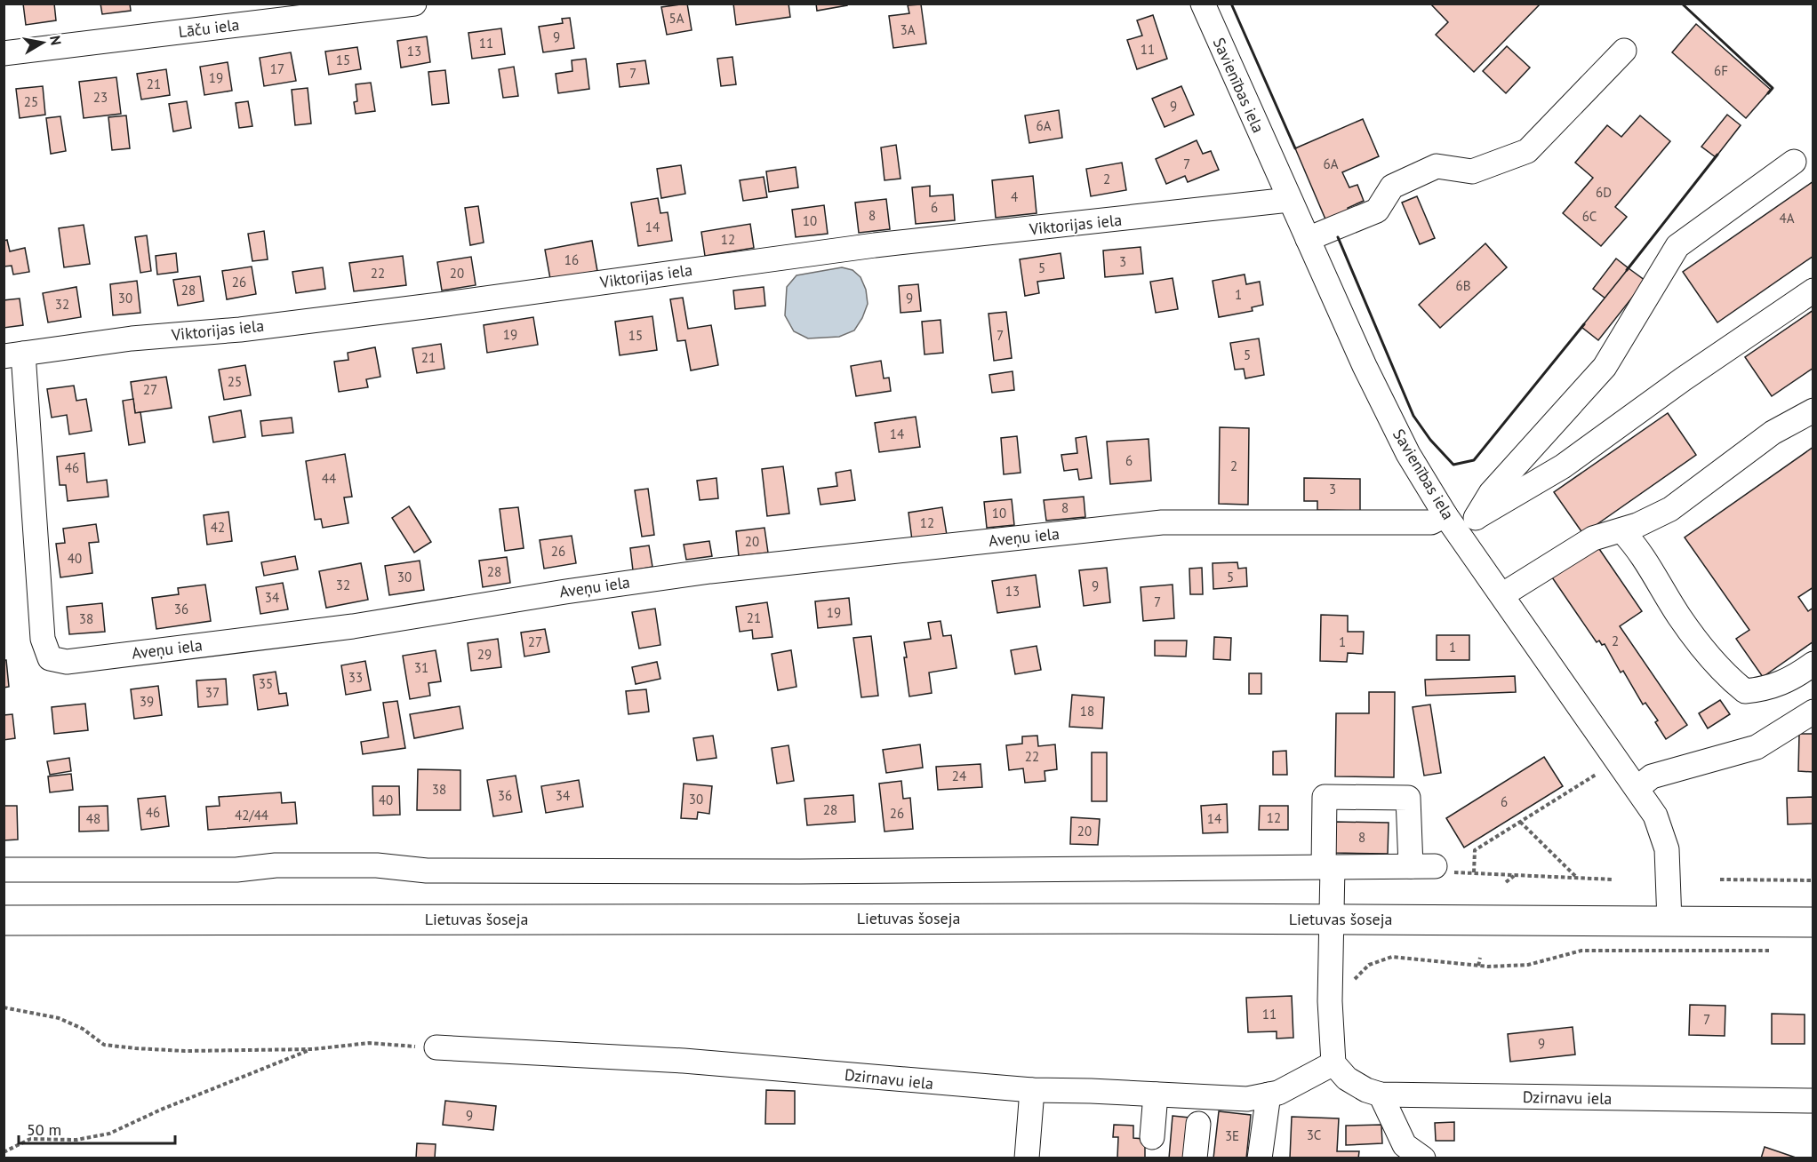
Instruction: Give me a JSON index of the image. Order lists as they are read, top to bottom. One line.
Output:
{"streets":{"main road":["Lietuvas šoseja"],"street":["Lāču iela","Savienības iela","Viktorijas iela","Aveņu iela","Dzirnavu iela"]},"crossings":[["Savienības iela","Viktorijas iela"],["Savienības iela","Aveņu iela"],["Savienības iela","Lietuvas šoseja"],["Viktorijas iela","Aveņu iela"]],"house_numbers":["5A","3A","9","11","11","13","15","17","6F","7","19","21","23","25","9","6A","7","6A","2","6D","4","6","8","6C","4A","10","14","12","16","3","5","22","20","26","6B","28","1","30","9","32","19","15","7","5","21","25","27","14","6","2","46","44","3","8","10","12","42","20","26","40","28","30","5","32","9","13","34","7","36","19","21","38","2","27","1","1","29","31","33","35","37","39","18","22","24","38","36","34","30","40","6","28","46","26","42/44","12","48","14","20","8","11","7","9","9","3C","3E"],"scale_bar":"50 m","north":"right"}
